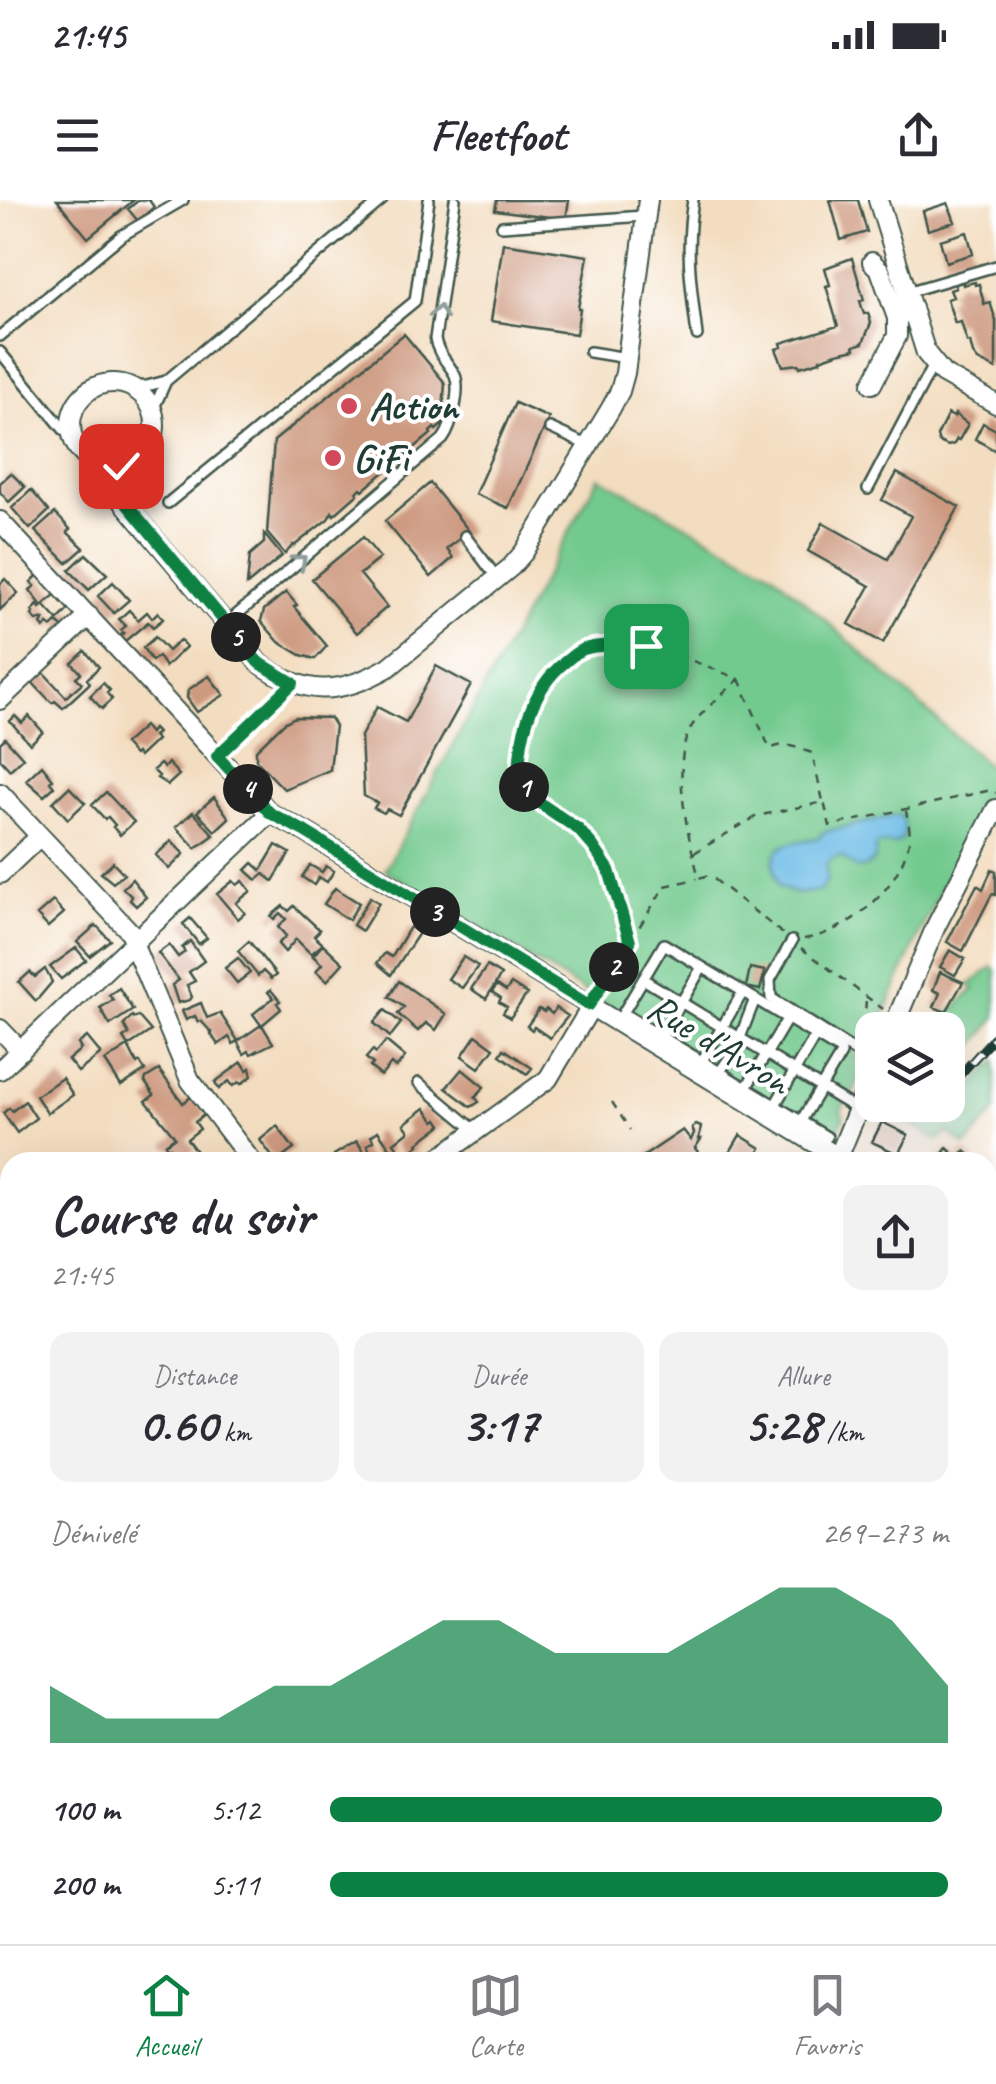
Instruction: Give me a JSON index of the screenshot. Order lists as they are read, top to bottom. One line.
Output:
{"streets":{"street":["Rue d'Avron"]},"places":["Action","GiFi"],"page":{"status":"21:45","header":"Fleetfoot","pins":["5","1","4","3","2"],"heading":["Course du soir","21:45"],"stats":[["Distance","0.60 km"],["Durée","3:17"],["Allure","5:28 /km"]],"chart":["Dénivelé","269–273 m"],"list":[{"name":"100 m","note":"5:12"},{"name":"200 m","note":"5:11"}],"tabs":["Accueil","Carte","Favoris"]}}
